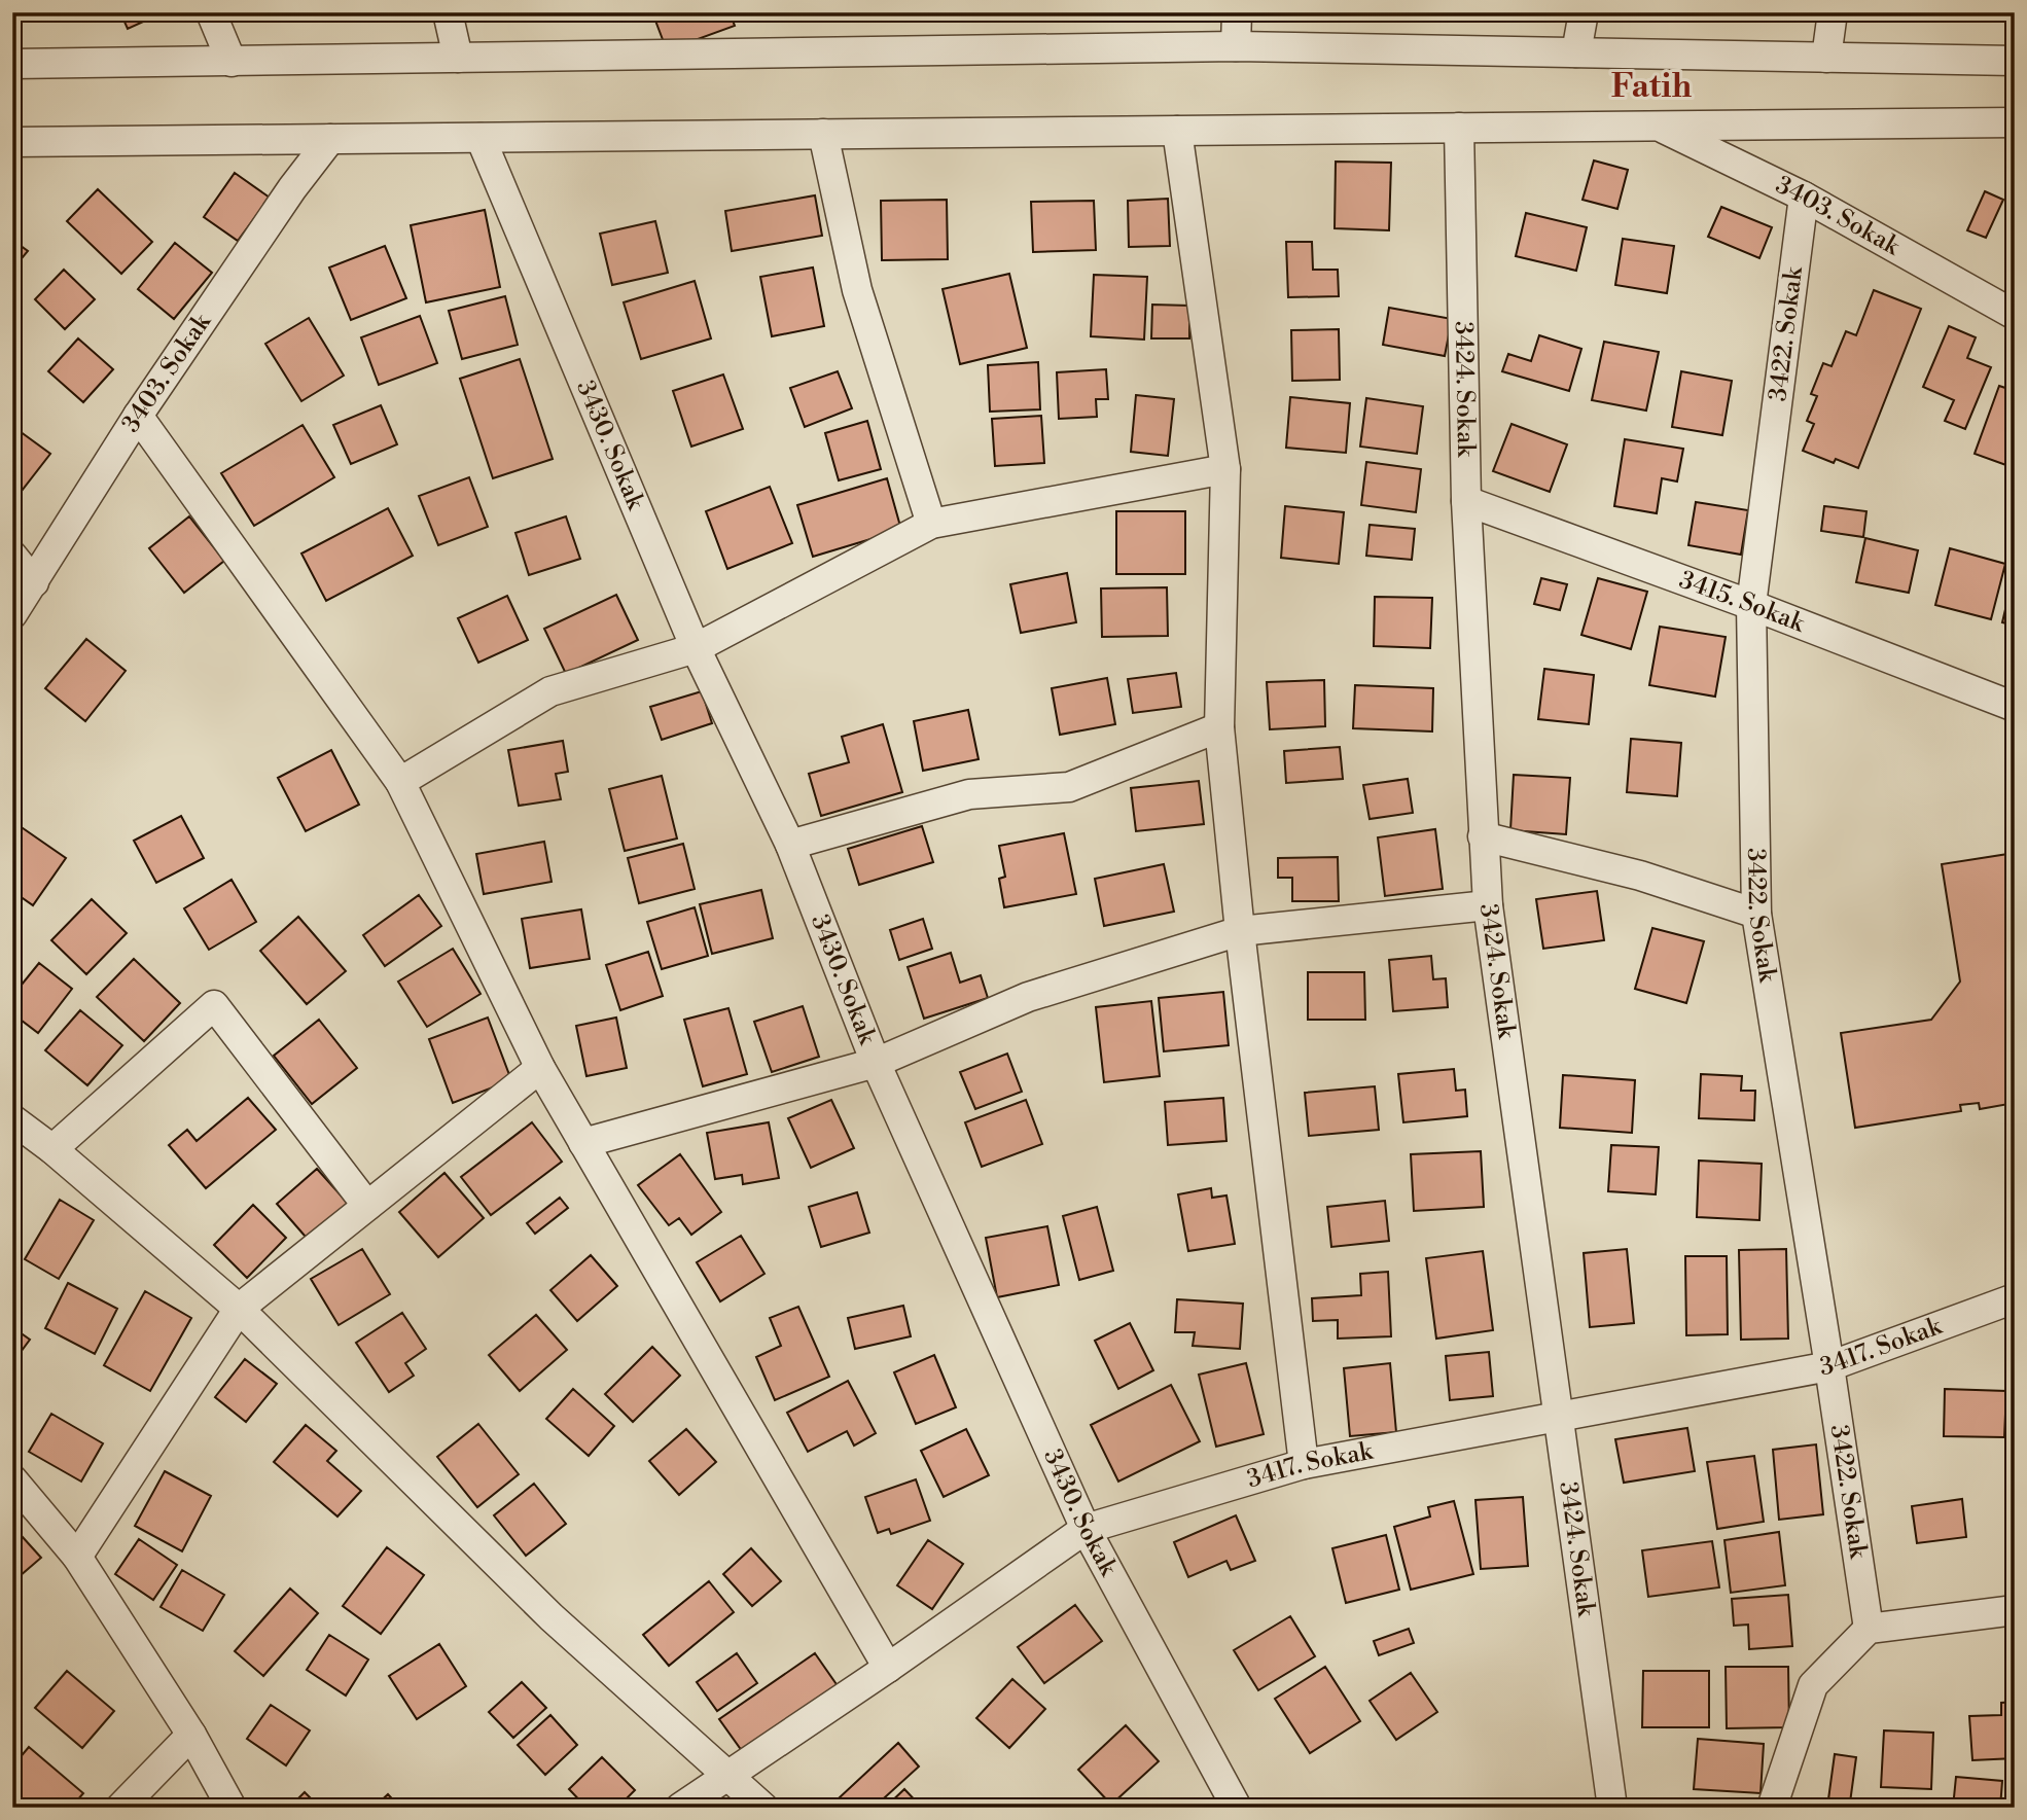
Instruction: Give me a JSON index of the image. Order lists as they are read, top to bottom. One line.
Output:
{"streets":{"street":["3403. Sokak","3422. Sokak","3424. Sokak","3430. Sokak","3415. Sokak","3417. Sokak"]},"crossings":[["3403. Sokak","3422. Sokak"],["3422. Sokak","3415. Sokak"],["3422. Sokak","3417. Sokak"],["3424. Sokak","3415. Sokak"],["3424. Sokak","3417. Sokak"],["3430. Sokak","3417. Sokak"]],"districts":["Fatih"]}
